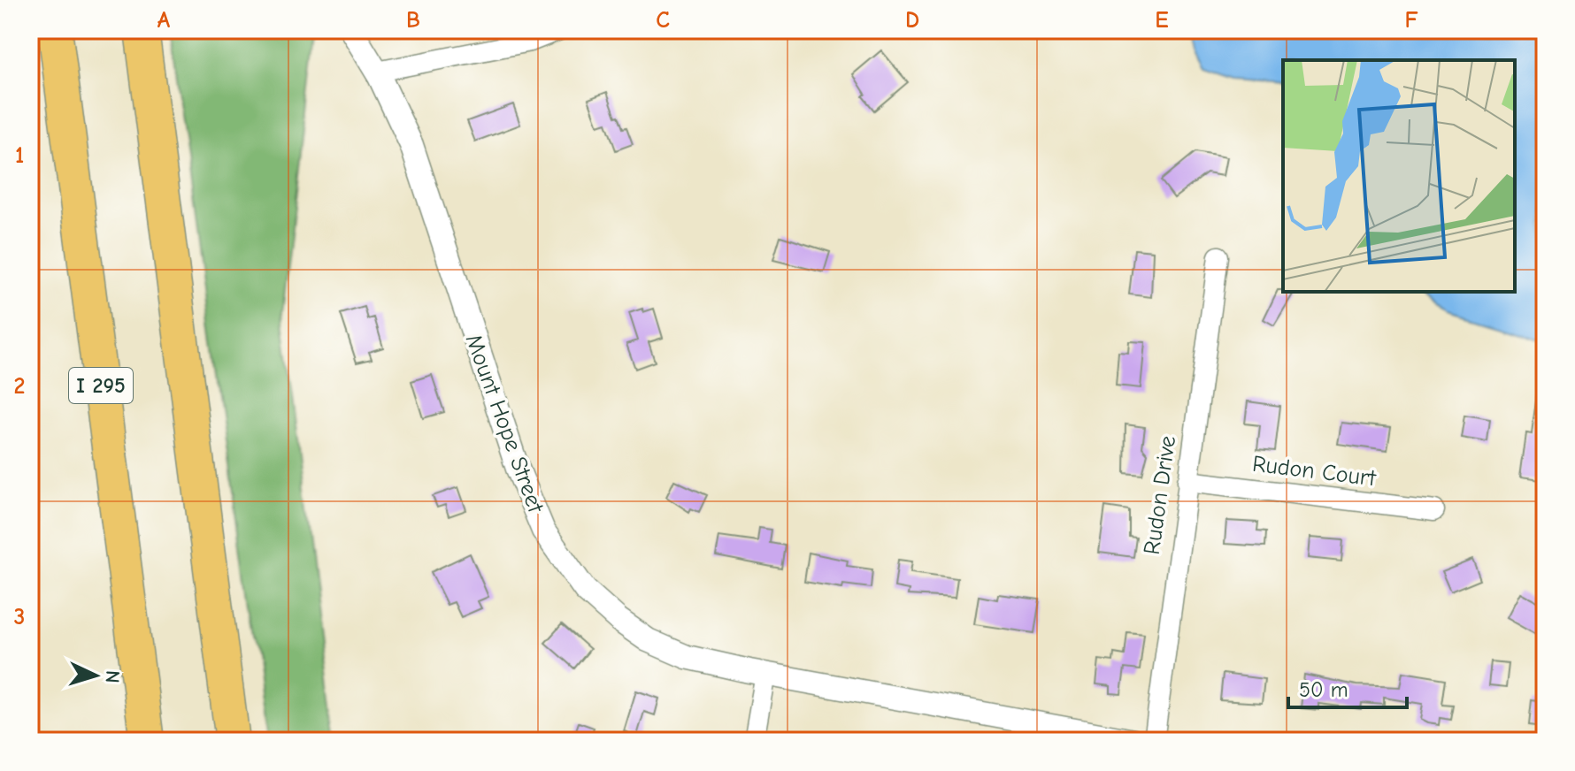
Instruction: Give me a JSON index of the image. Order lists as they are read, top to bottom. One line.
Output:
{"streets":{"highway":["I 295"],"street":["Mount Hope Street","Rudon Court","Rudon Drive"]},"crossings":[["Rudon Court","Rudon Drive"]],"scale_bar":"50 m","north":"right","grid":{"columns":["A","B","C","D","E","F"],"rows":["1","2","3"]}}
